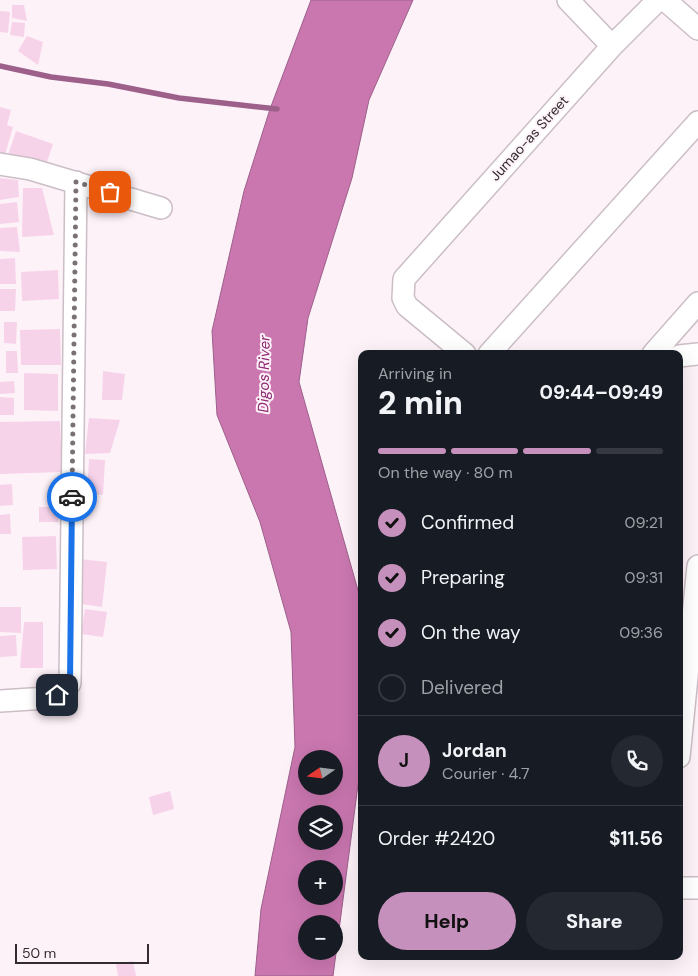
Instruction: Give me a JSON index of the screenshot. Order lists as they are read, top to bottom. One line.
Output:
{"streets":{"street":["Jumao-as Street"]},"water":["Digos River"],"scale_bar":"50 m","north":"left","page":{"heading":["2 min","Arriving in","09:44–09:49"],"panel":["Jordan","Courier · 4.7","Order #2420","$11.56"],"bar":"On the way · 80 m","list":[["Confirmed","09:21"],["Preparing","09:31"],["On the way","09:36"],"Delivered"],"round":"J","map_buttons":["+","−"],"buttons":["Help","Share"],"scale":"50 m"}}
